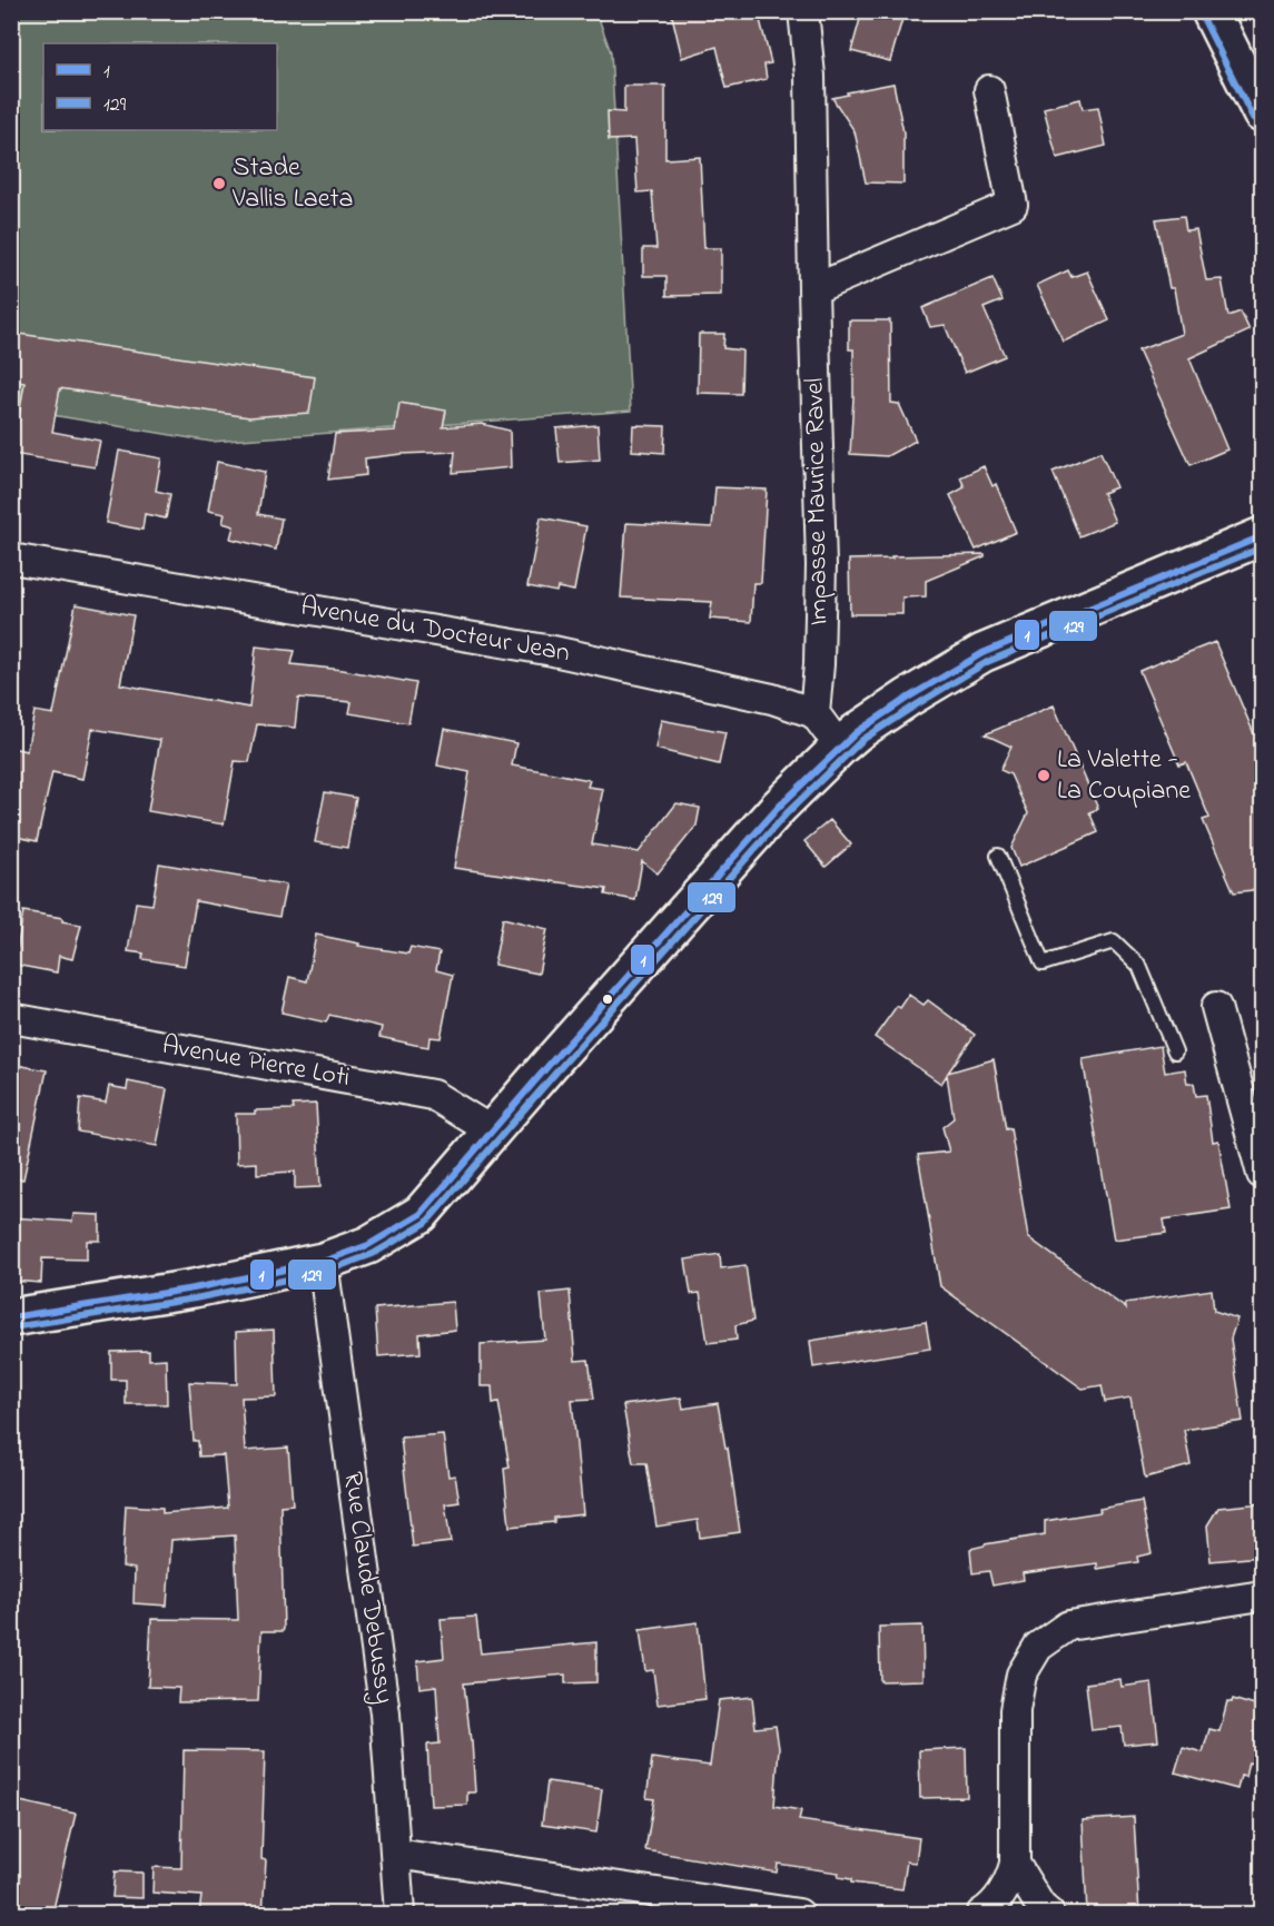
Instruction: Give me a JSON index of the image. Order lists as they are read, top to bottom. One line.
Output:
{"streets":{"street":["Impasse Maurice Ravel","Avenue du Docteur Jean","Avenue Pierre Loti","Rue Claude Debussy"]},"crossings":[["Impasse Maurice Ravel","Avenue du Docteur Jean"]],"places":["Stade Vallis Laeta","La Valette - La Coupiane"],"lines":["transit line 129","transit line 1"],"legend":["1","129"]}
